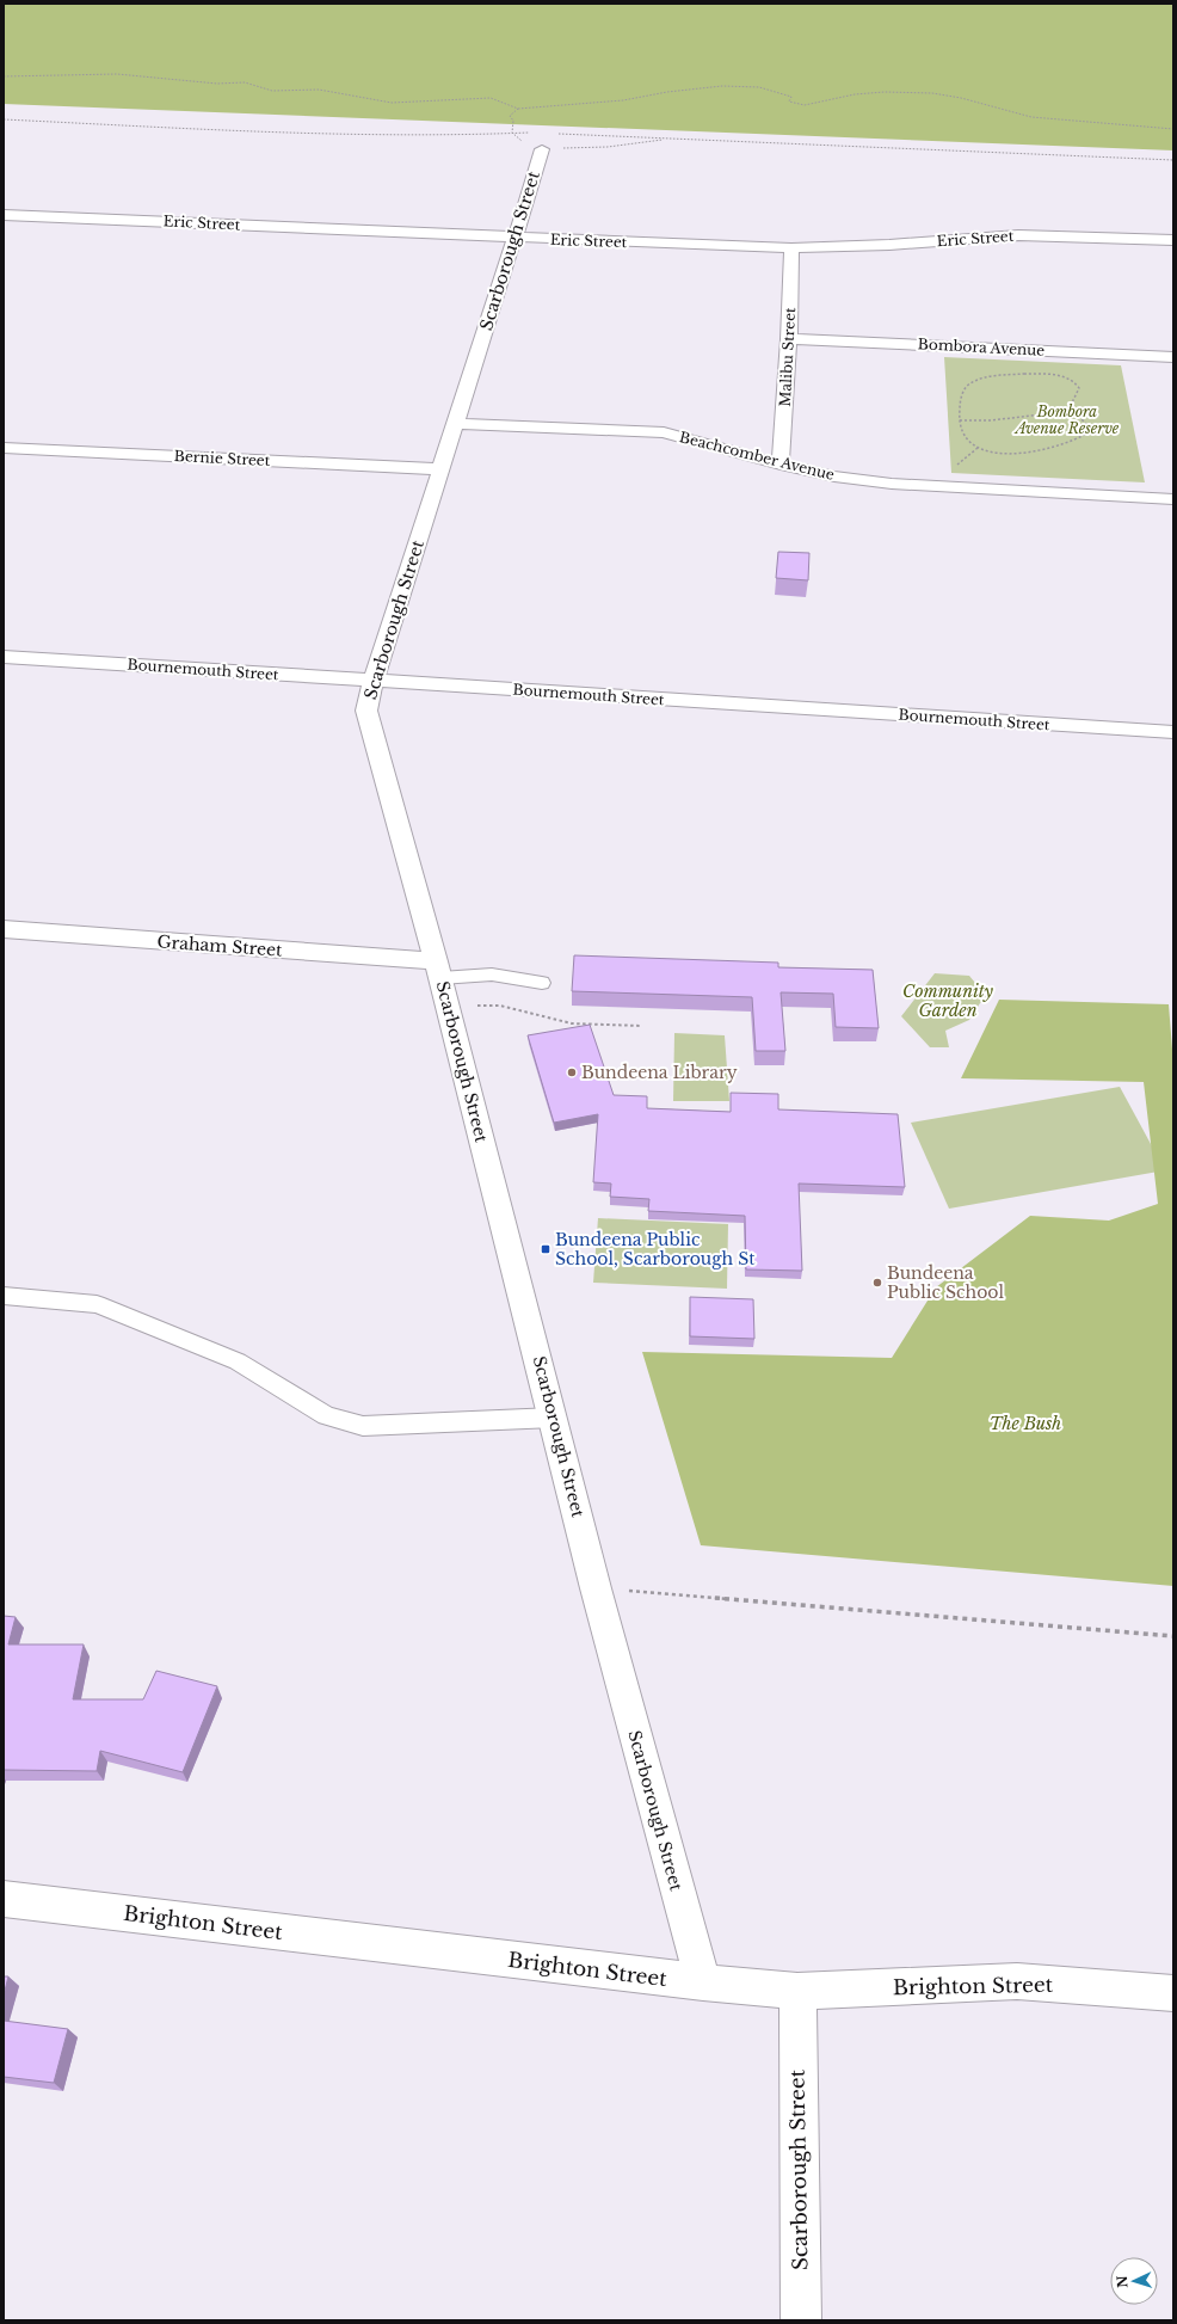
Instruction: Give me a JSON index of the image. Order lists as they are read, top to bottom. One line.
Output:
{"streets":{"street":["Eric Street","Scarborough Street","Bombora Avenue","Malibu Street","Beachcomber Avenue","Bernie Street","Bournemouth Street","Graham Street","Brighton Street"]},"crossings":[["Eric Street","Scarborough Street"],["Eric Street","Malibu Street"],["Scarborough Street","Beachcomber Avenue"],["Scarborough Street","Bernie Street"],["Scarborough Street","Bournemouth Street"],["Scarborough Street","Graham Street"],["Scarborough Street","Brighton Street"],["Bombora Avenue","Malibu Street"],["Malibu Street","Beachcomber Avenue"]],"parks":["Bombora Avenue Reserve","Community Garden","The Bush"],"places":{"other":["Bundeena Library","Bundeena Public School"],"transit":["Bundeena Public School, Scarborough St"]},"north":"left"}
